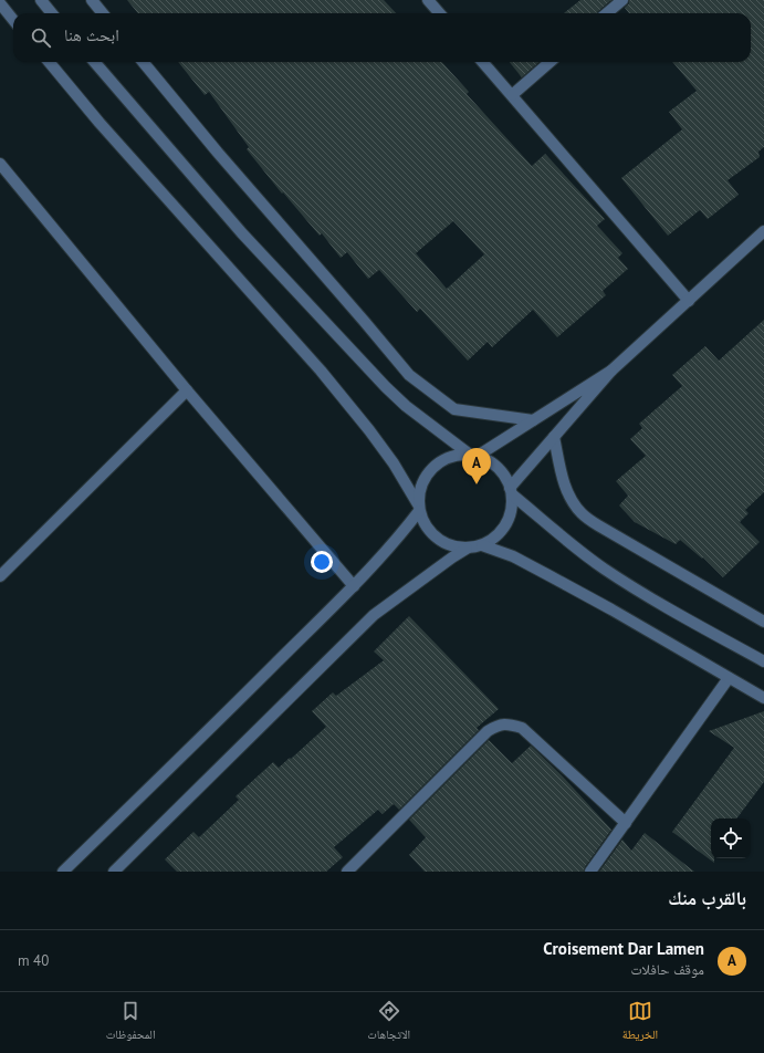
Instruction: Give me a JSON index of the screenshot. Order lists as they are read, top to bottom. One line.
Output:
{"page":{"search":"ابحث هنا","pins":"A","heading":"بالقرب منك","list":[{"mark":"A","name":"Croisement Dar Lamen","note":"موقف حافلات","value":"40 m"}],"nav":["الخريطة","الاتجاهات","المحفوظات"]}}
